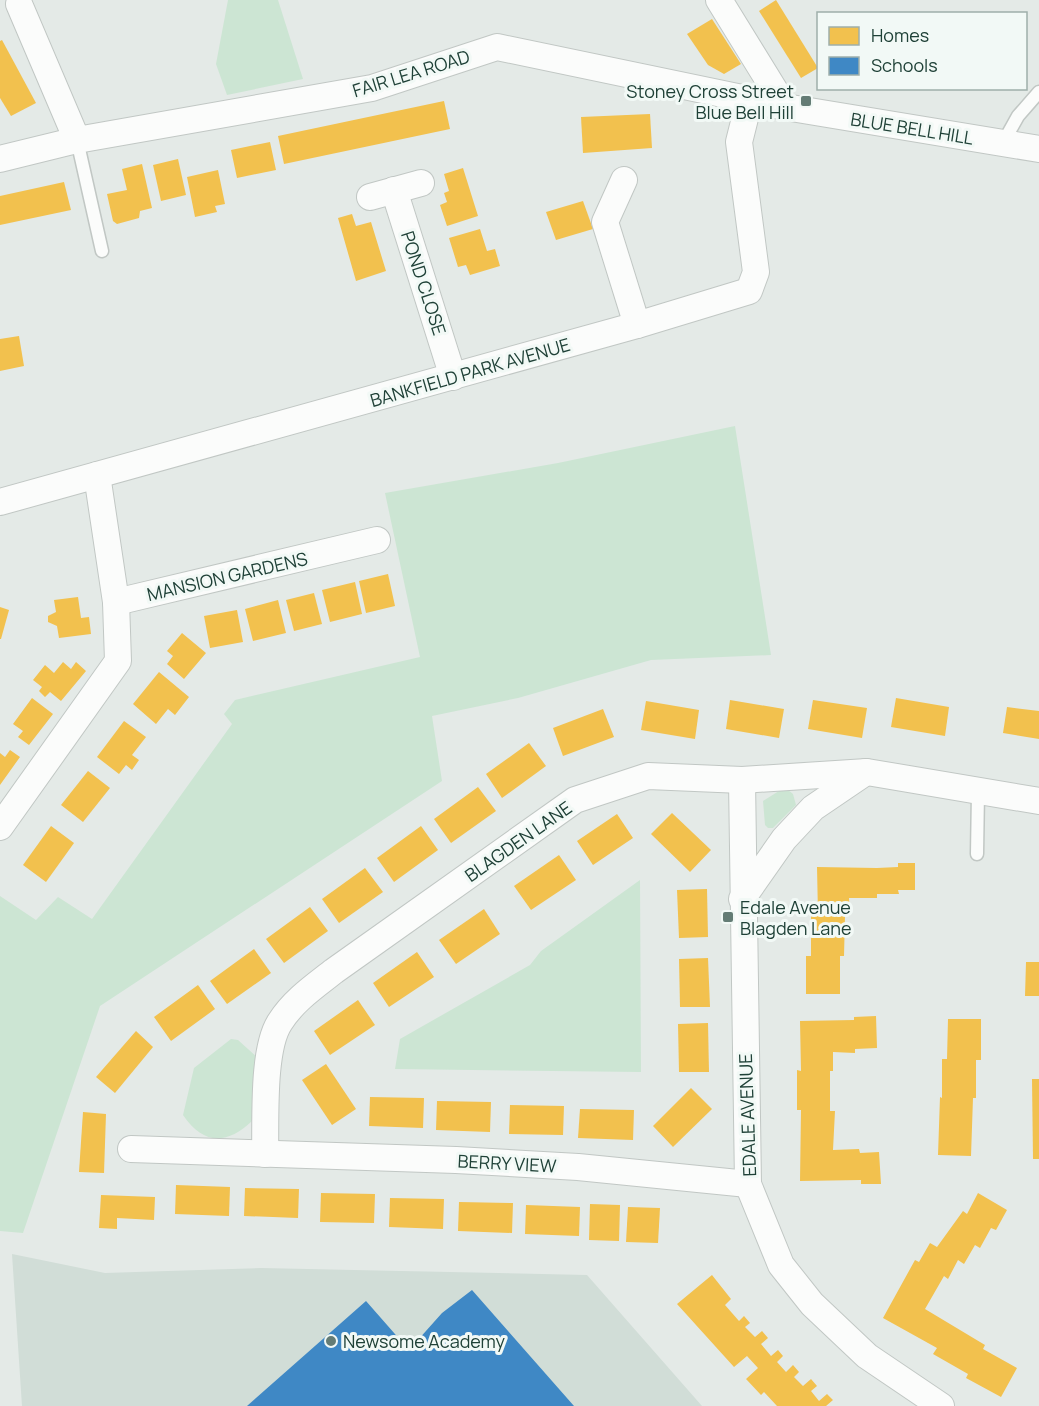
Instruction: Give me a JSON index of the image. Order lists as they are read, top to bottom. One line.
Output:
{"streets":{"street":["FAIR LEA ROAD","BLUE BELL HILL","POND CLOSE","BANKFIELD PARK AVENUE","MANSION GARDENS","BLAGDEN LANE","EDALE AVENUE","BERRY VIEW"]},"crossings":[["FAIR LEA ROAD","BLUE BELL HILL"],["FAIR LEA ROAD","BANKFIELD PARK AVENUE"],["POND CLOSE","BANKFIELD PARK AVENUE"],["BLAGDEN LANE","EDALE AVENUE"],["BLAGDEN LANE","BERRY VIEW"],["EDALE AVENUE","BERRY VIEW"]],"places":{"transit":["Stoney Cross Street Blue Bell Hill","Edale Avenue Blagden Lane"],"other":["Newsome Academy"]},"legend":["Homes","Schools"]}
